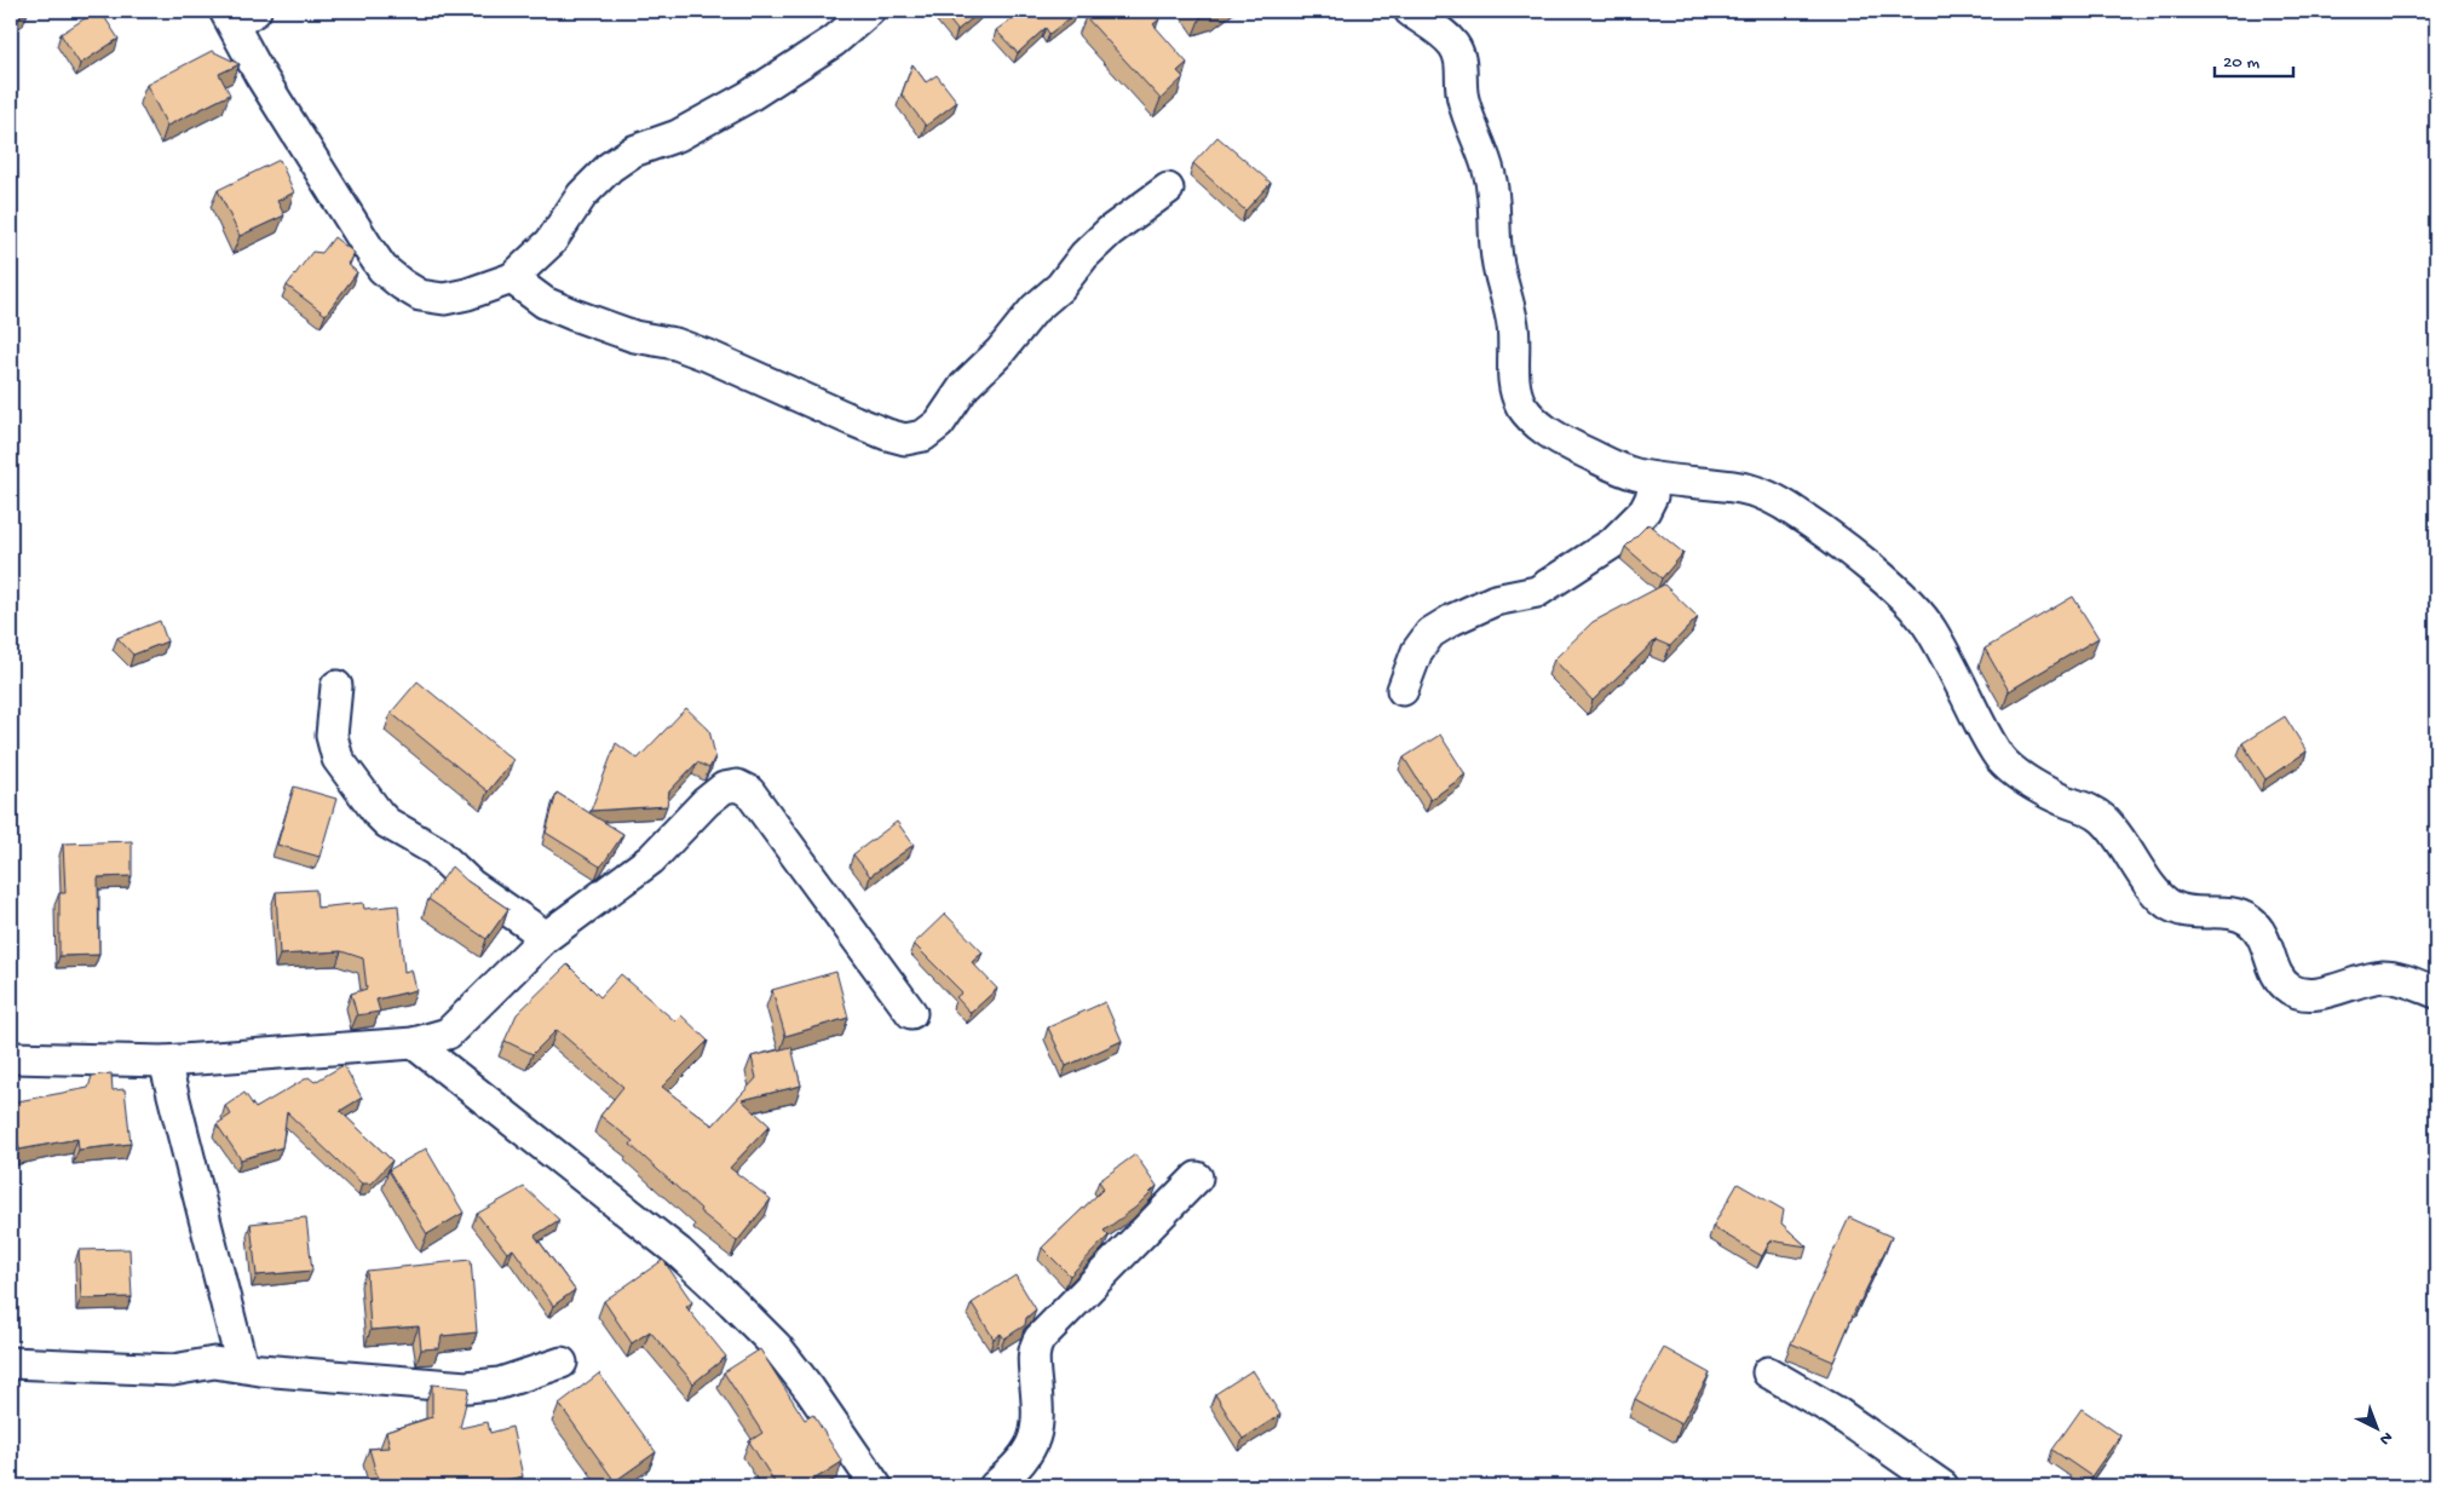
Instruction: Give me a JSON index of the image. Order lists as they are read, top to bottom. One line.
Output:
{"scale_bar":"20 m","north":"bottom right"}
